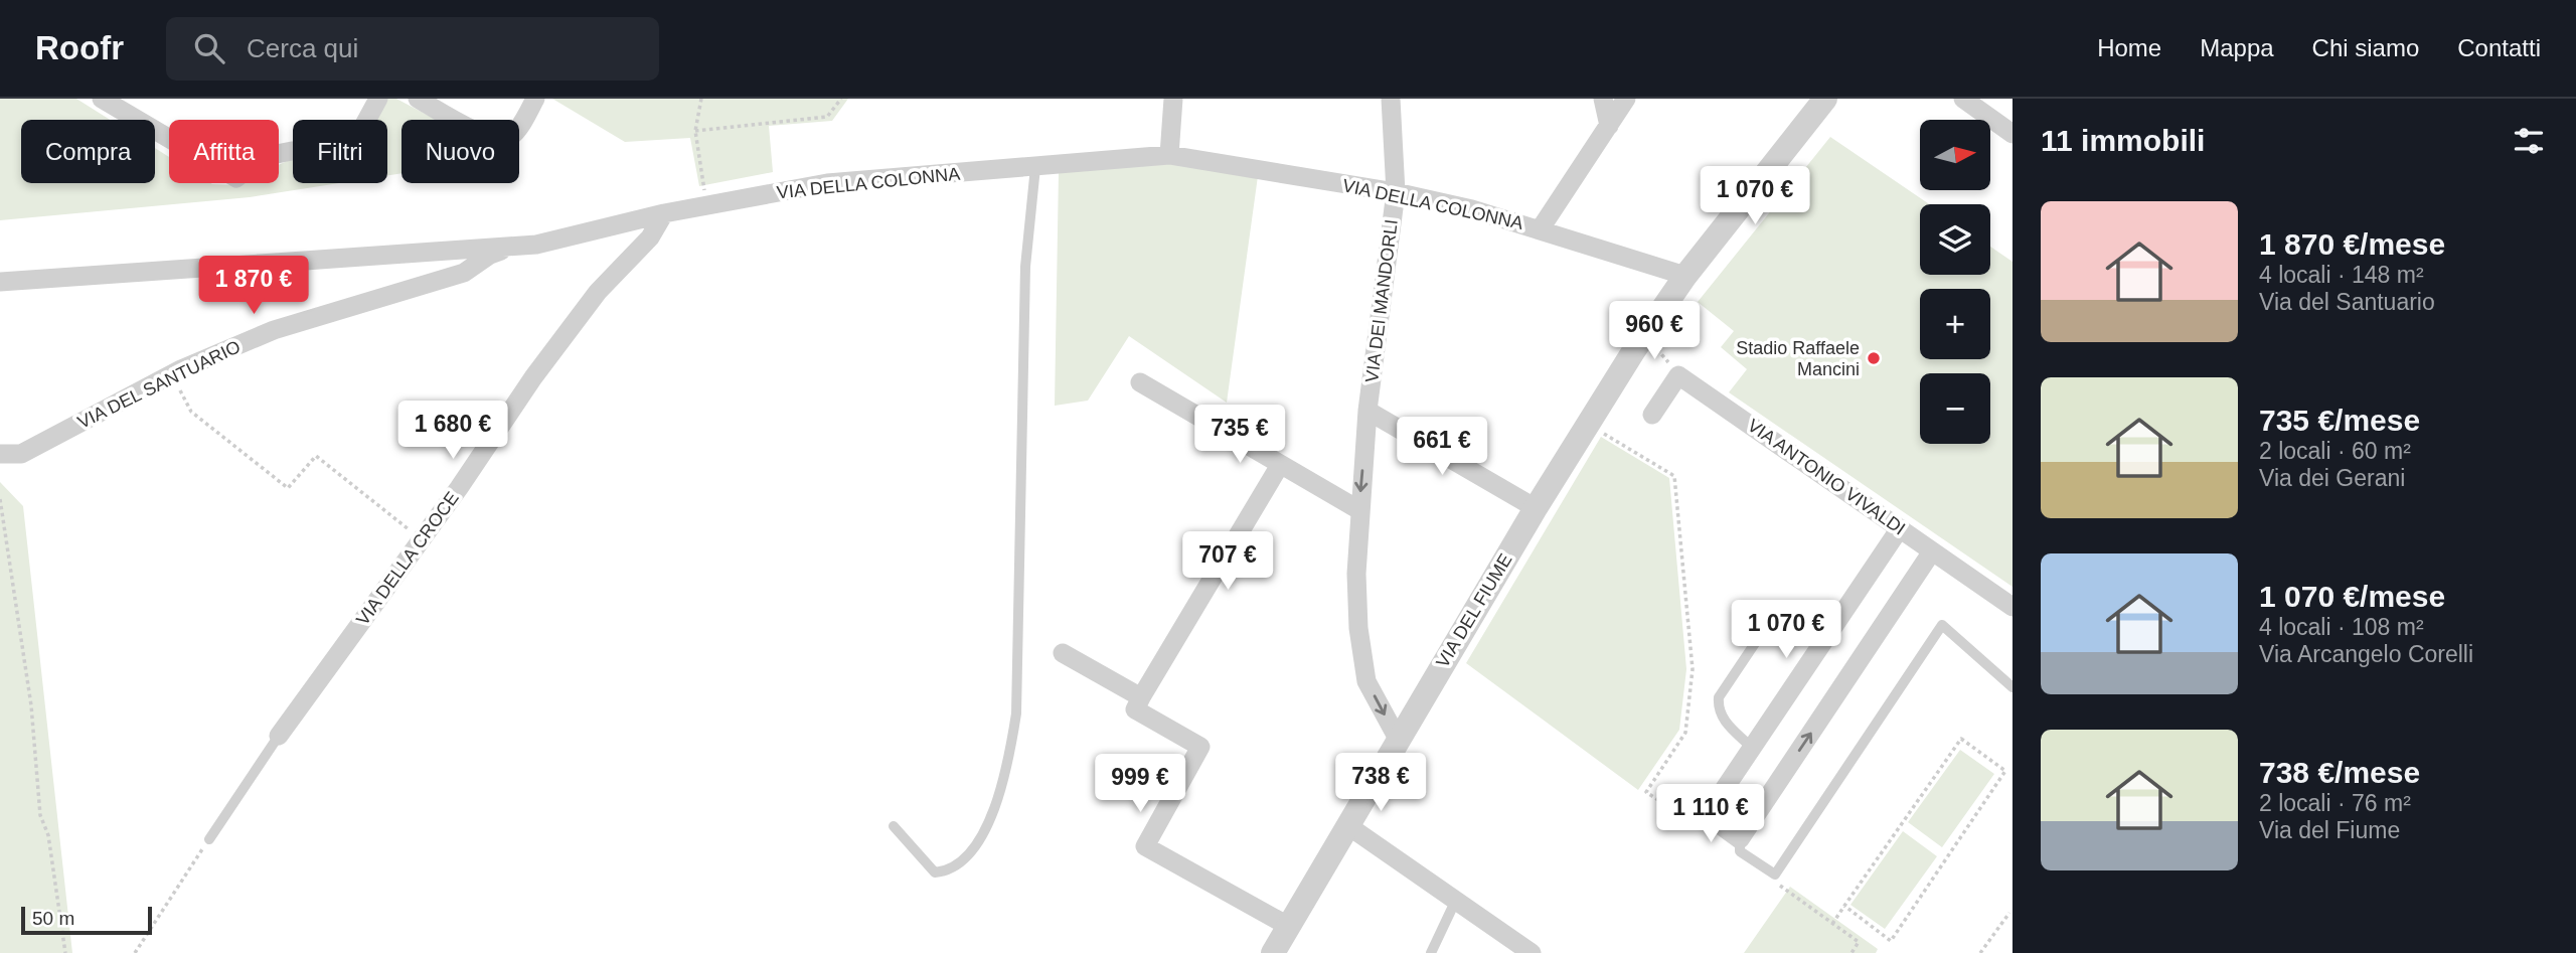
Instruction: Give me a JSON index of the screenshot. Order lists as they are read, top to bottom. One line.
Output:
{"streets":{"street":["VIA DELLA COLONNA","VIA DEI MANDORLI","VIA DEL SANTUARIO","VIA ANTONIO VIVALDI","VIA DELLA CROCE","VIA DEL FIUME"]},"crossings":[["VIA DELLA COLONNA","VIA DEI MANDORLI"],["VIA DELLA COLONNA","VIA DEL SANTUARIO"],["VIA DELLA COLONNA","VIA DELLA CROCE"],["VIA DELLA COLONNA","VIA DEL FIUME"],["VIA DEI MANDORLI","VIA DEL FIUME"]],"one_way":["VIA DEI MANDORLI"],"places":["Stadio Raffaele Mancini"],"scale_bar":"50 m","north":"right","page":{"header":"Roofr","search":"Cerca qui","nav":["Home","Mappa","Chi siamo","Contatti"],"heading":"11 immobili","map_buttons":["+","−"],"chip":["Compra","Affitta","Filtri","Nuovo"],"price":["1 070 €","1 870 €","960 €","1 680 €","735 €","661 €","707 €","1 070 €","738 €","999 €","1 110 €"],"list":[{"name":"1 870 €/mese","note":"4 locali · 148 m² · Via del Santuario"},{"name":"735 €/mese","note":"2 locali · 60 m² · Via dei Gerani"},{"name":"1 070 €/mese","note":"4 locali · 108 m² · Via Arcangelo Corelli"},{"name":"738 €/mese","note":"2 locali · 76 m² · Via del Fiume"}],"scale":"50 m"}}
